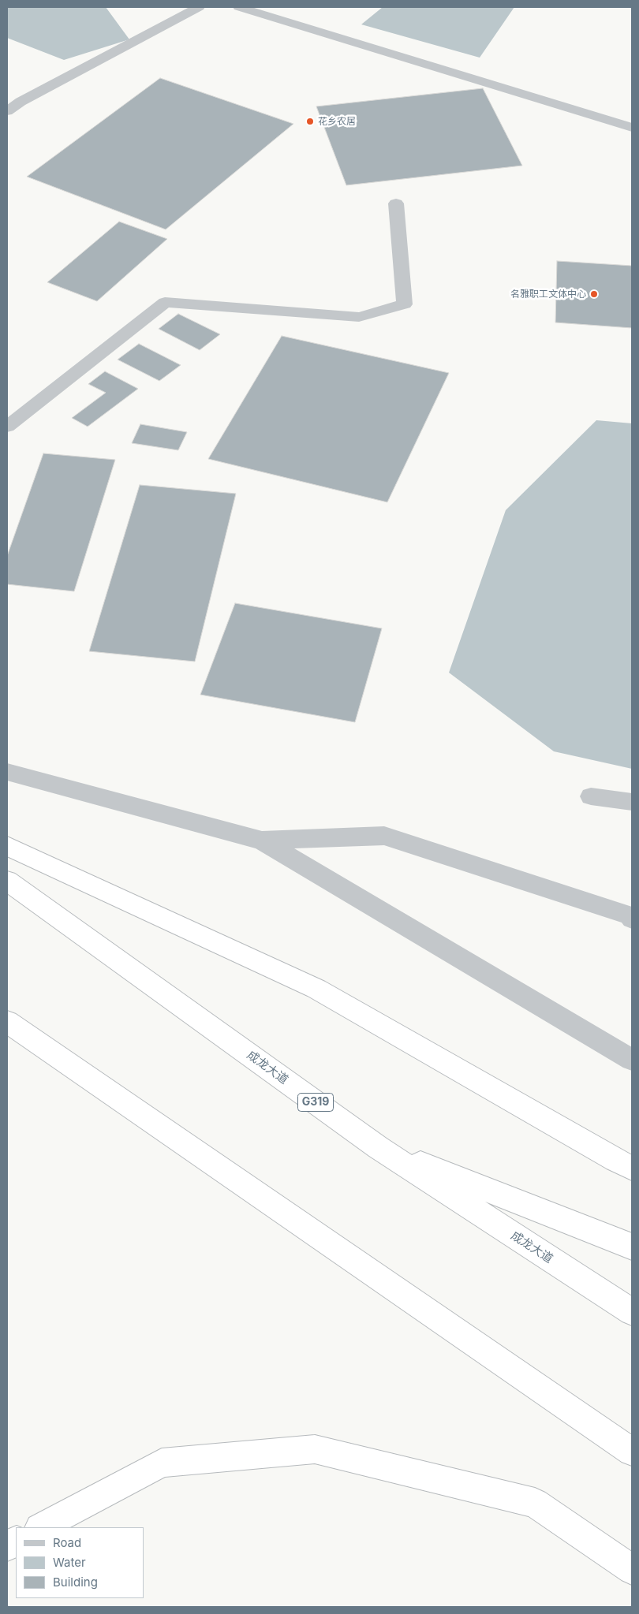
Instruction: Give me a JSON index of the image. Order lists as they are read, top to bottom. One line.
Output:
{"streets":{"highway":["成龙大道","G319"]},"places":["花乡农居","名雅职工文体中心"],"legend":["Road","Water","Building"]}
